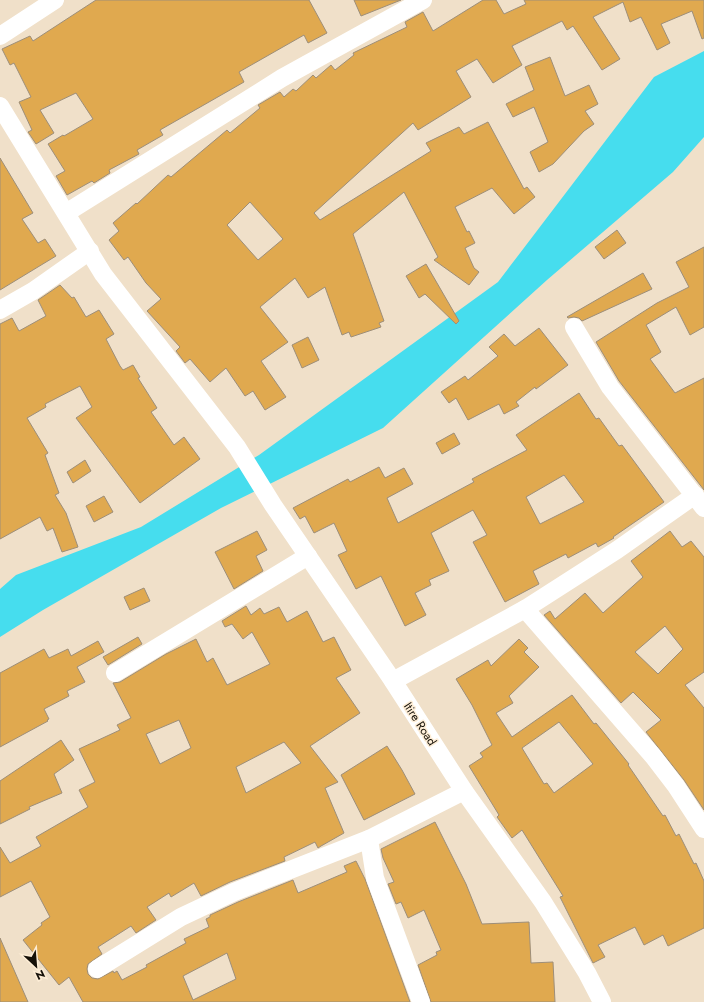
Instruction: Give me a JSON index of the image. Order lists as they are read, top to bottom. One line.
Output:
{"streets":{"street":["Itire Road"]},"north":"bottom right"}
